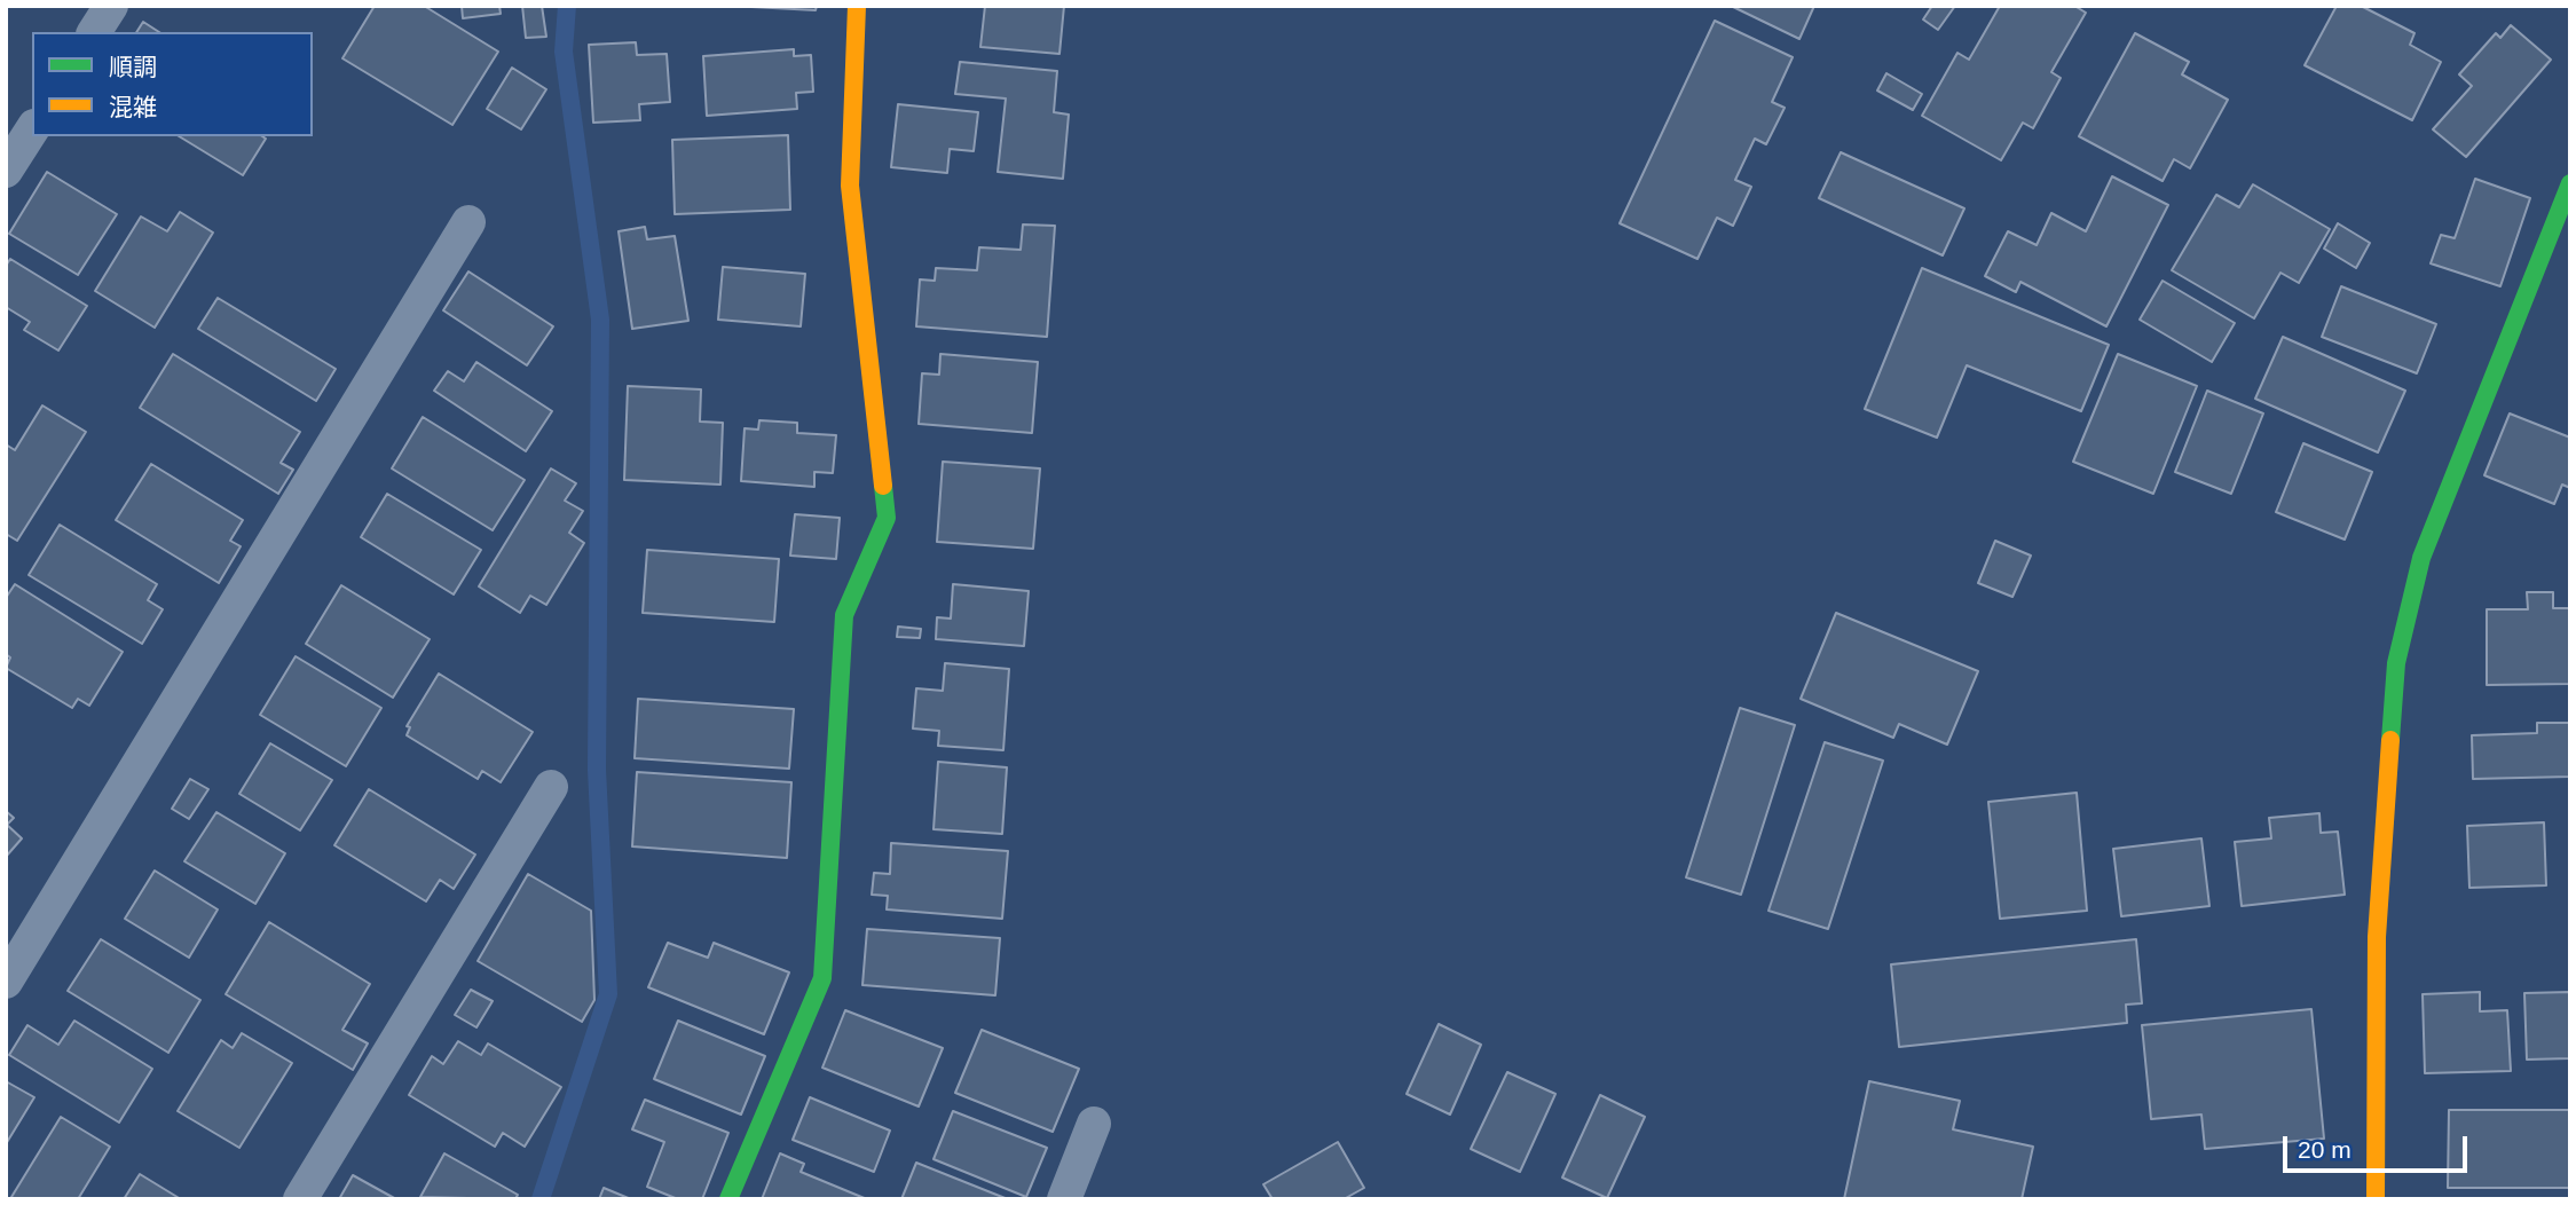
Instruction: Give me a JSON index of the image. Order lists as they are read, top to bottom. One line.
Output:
{"legend":["順調","混雑"],"scale_bar":"20 m"}
